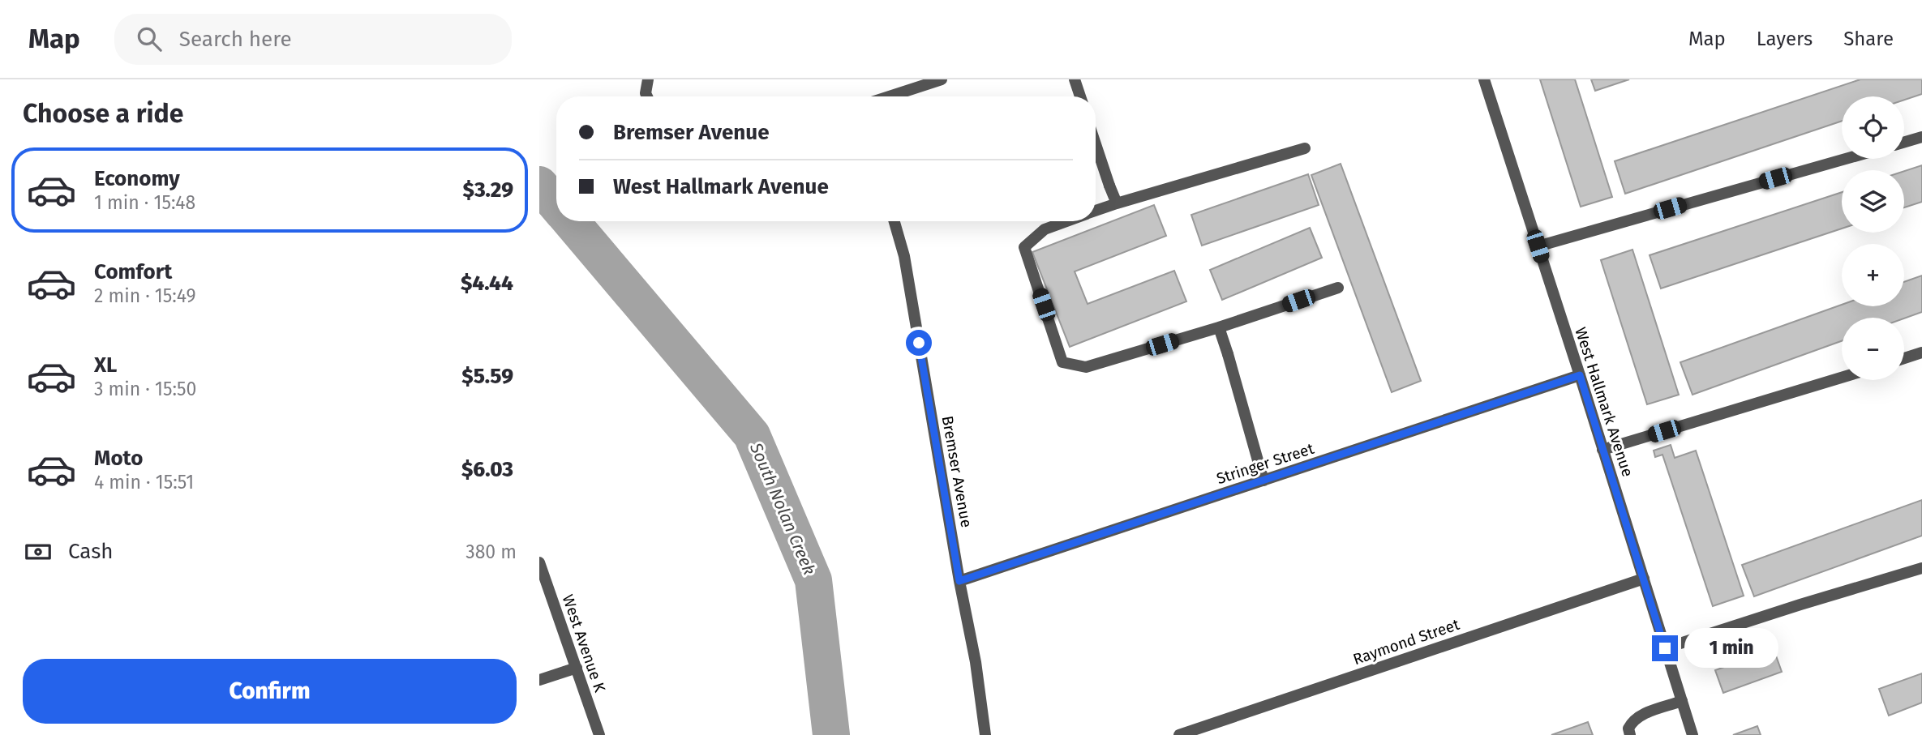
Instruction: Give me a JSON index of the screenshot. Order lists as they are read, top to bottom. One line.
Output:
{"streets":{"street":["West Hallmark Avenue","Stringer Street","Bremser Avenue","Raymond Street","West Avenue K"]},"crossings":[["West Hallmark Avenue","Stringer Street"],["West Hallmark Avenue","Raymond Street"],["Stringer Street","Bremser Avenue"]],"water":["South Nolan Creek"],"page":{"header":"Map","search":"Search here","nav":["Map","Layers","Share"],"heading":"Choose a ride","map_buttons":["+","−"],"banner":["Bremser Avenue","West Hallmark Avenue"],"list":[{"name":"Economy","note":"1 min · 15:48","value":"$3.29"},{"name":"Comfort","note":"2 min · 15:49","value":"$4.44"},{"name":"XL","note":"3 min · 15:50","value":"$5.59"},{"name":"Moto","note":"4 min · 15:51","value":"$6.03"}],"pay":["Cash","380 m"],"bubble":"1 min","buttons":"Confirm"}}
